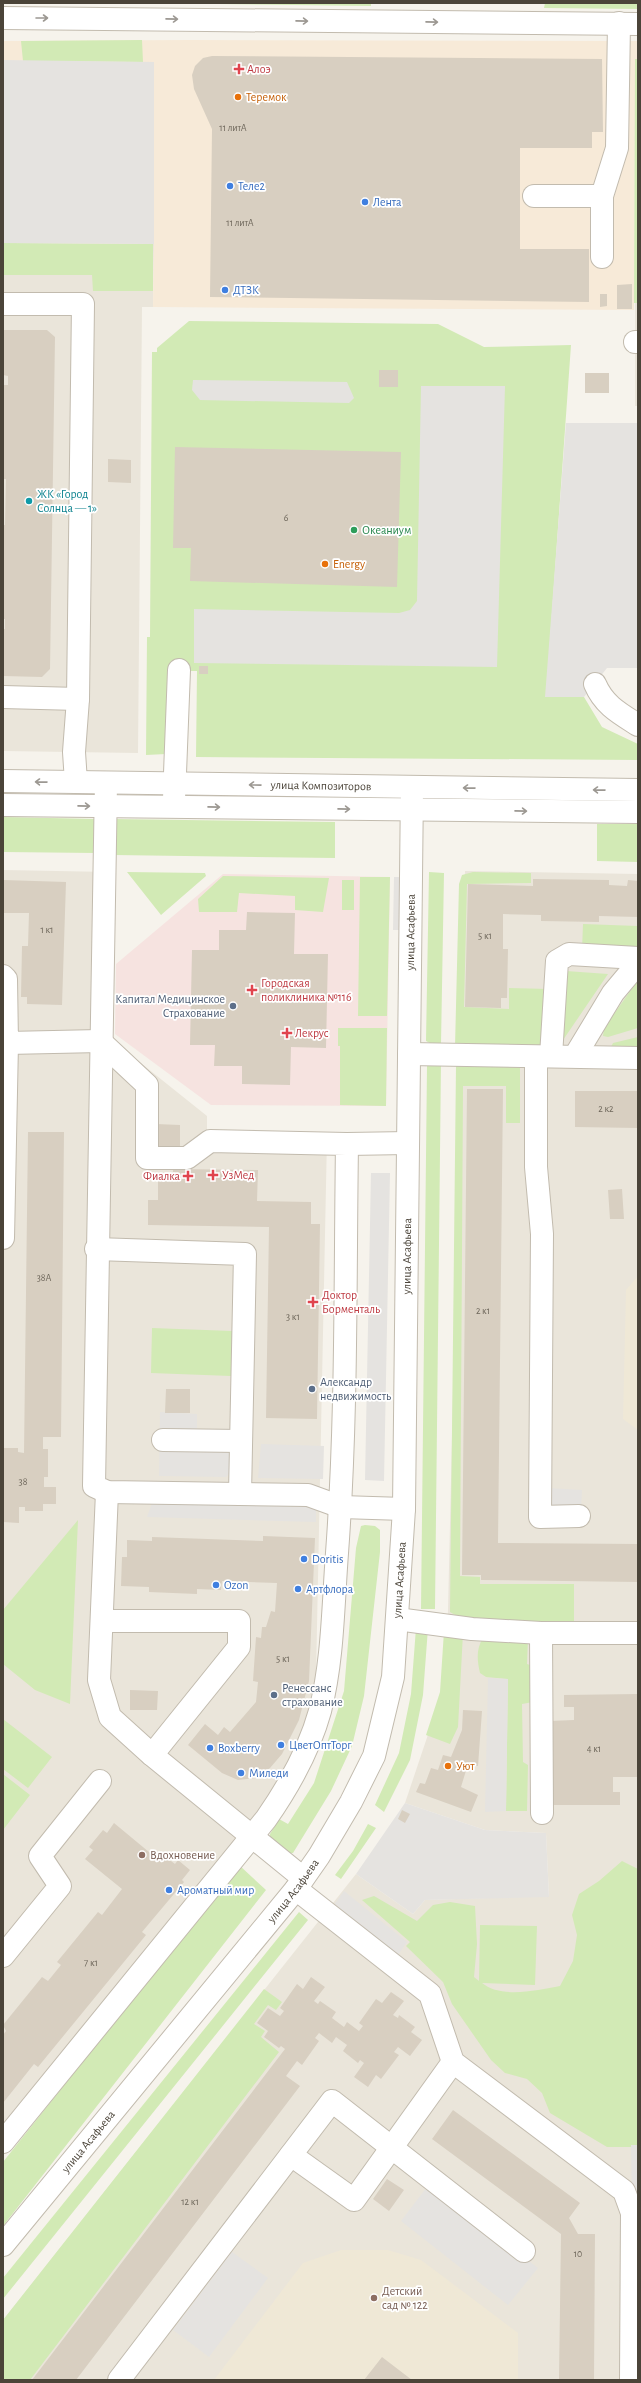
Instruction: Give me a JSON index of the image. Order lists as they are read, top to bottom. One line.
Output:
{"streets":{"street":["улица Композиторов","улица Асафьева"]},"crossings":[["улица Композиторов","улица Асафьева"]],"places":{"health":["Алоэ","Городская поликлиника №116","Лекрус","УзМед","Фиалка","Доктор Борменталь"],"other":["Теремок","Теле2","Лента","ДТЗК","ЖК «Город Солнца — 1»","Океаниум","Energy","Капитал Медицинское Страхование","Александр недвижимость","Doritis","Ozon","Артфлора","Ренессанс страхование","ЦветОптТорг","Boxberry","Уют","Миледи","Вдохновение","Ароматный мир","Детский сад № 122"]},"house_numbers":["11 литА","11 литА","6","1 к1","5 к1","2 к2","38А","2 к1","3 к1","38","5 к1","4 к1","7 к1","12 к1","10"]}
